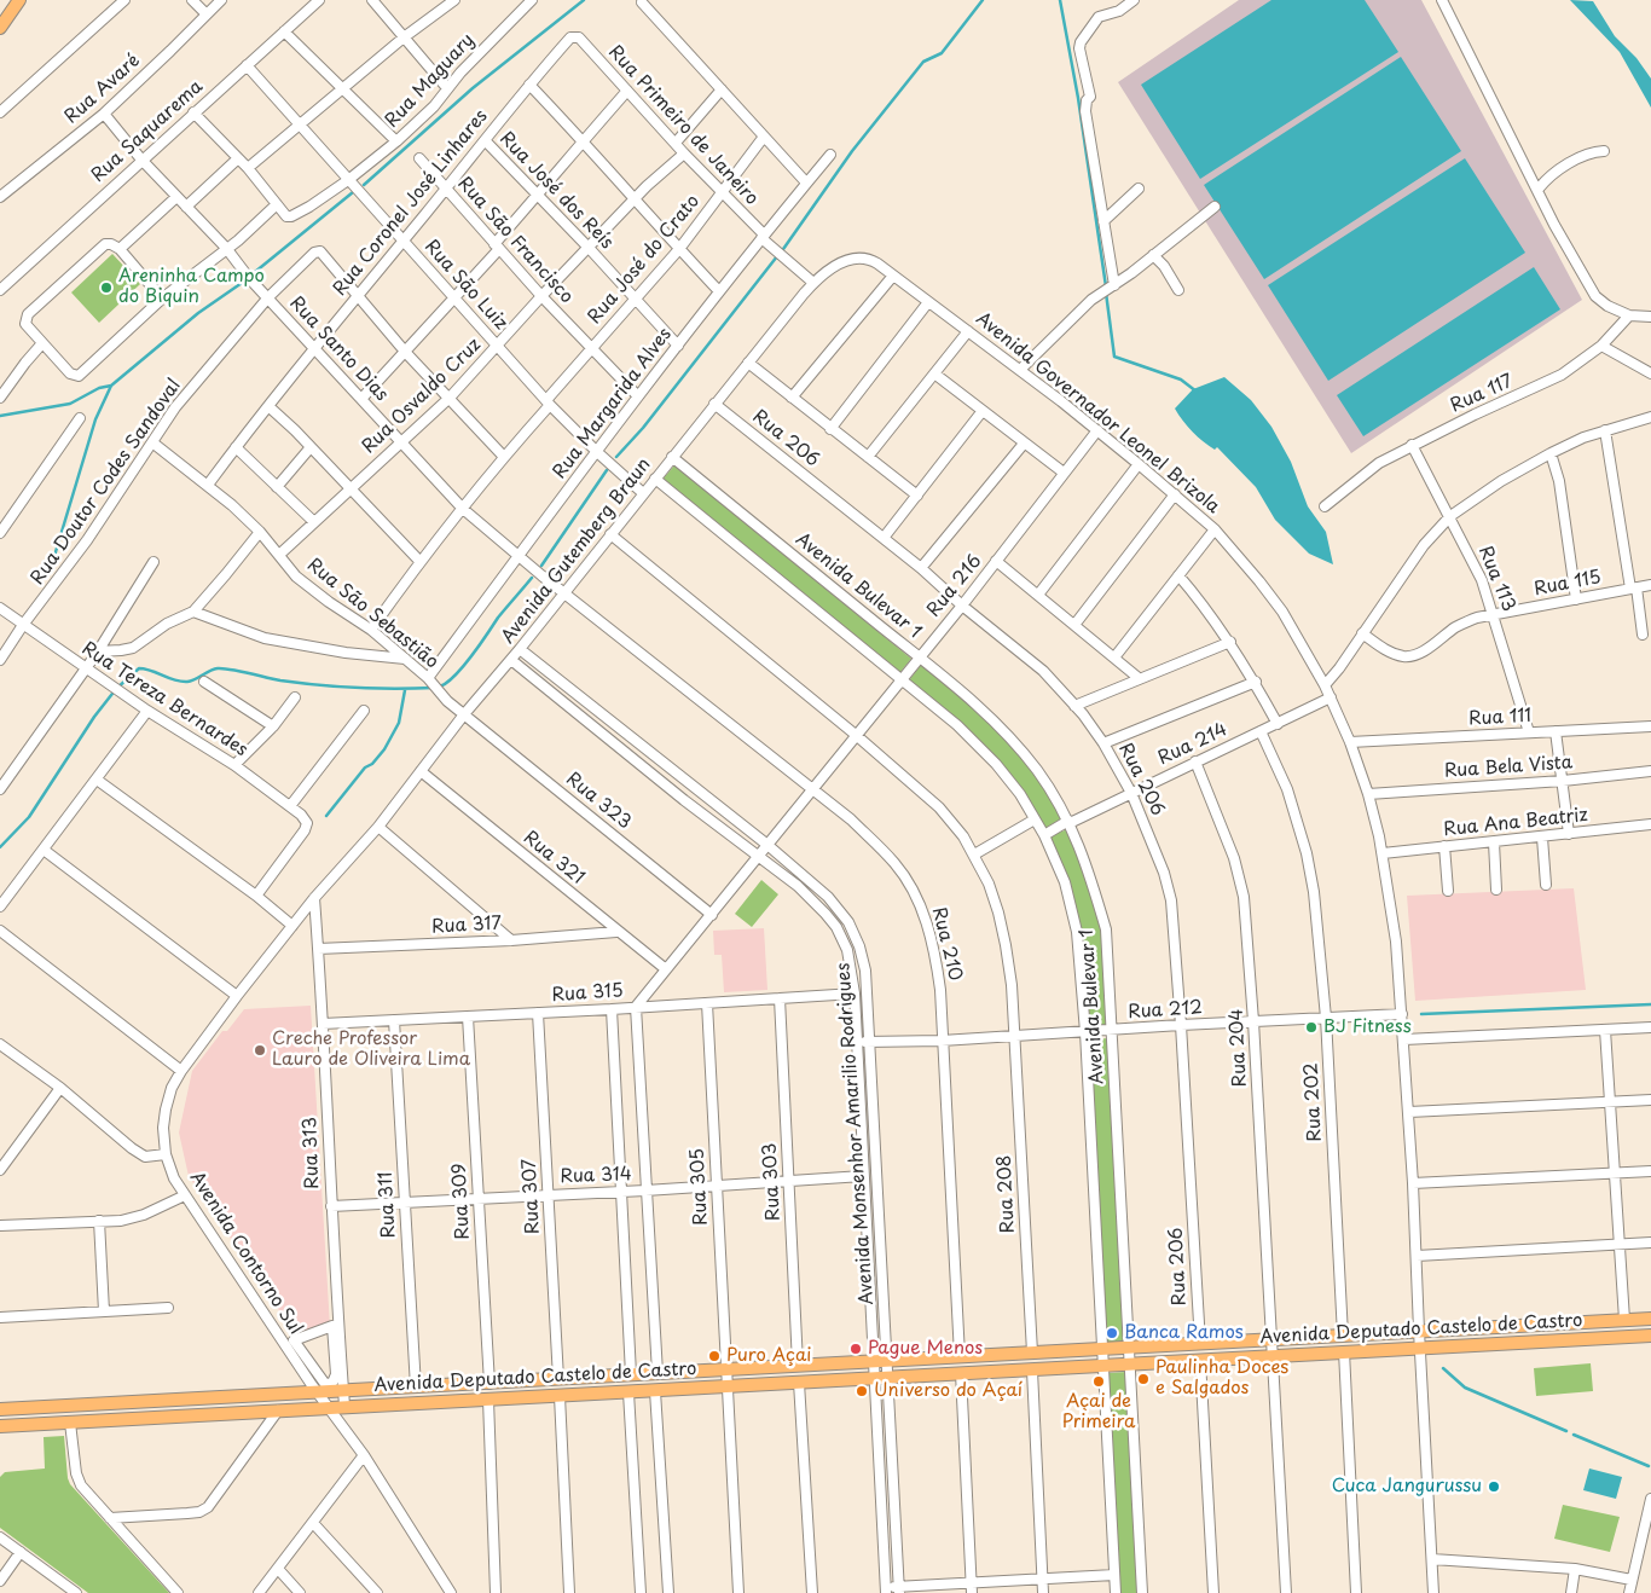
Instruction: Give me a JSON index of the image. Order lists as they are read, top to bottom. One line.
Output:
{"streets":{"main road":["Avenida Deputado Castelo de Castro"],"street":["Rua Maguary","Rua Avaré","Rua Primeiro de Janeiro","Rua Saquarema","Rua José dos Reís","Rua Coronel José Linhares","Rua São Francisco","Rua José do Crato","Rua São Luiz","Rua Santo Dias","Rua 117","Rua Osvaldo Cruz","Rua Margarida Alves","Avenida Governador Leonel Brizola","Rua 206","Rua Doutor Codes Sandoval","Avenida Gutemberg Braun","Rua 113","Rua 115","Avenida Bulevar 1","Rua 216","Rua São Sebastião","Rua Tereza Bernardes","Rua 111","Rua 214","Rua Bela Vista","Rua 323","Rua Ana Beatriz","Rua 321","Rua 317","Rua 210","Rua 315","Rua 212","Rua 204","Rua 202","Avenida Monsenhor Amarilio Rodrigues","Rua 313","Rua 314","Rua 303","Rua 305","Rua 208","Rua 307","Rua 309","Rua 311","Avenida Contorno Sul"]},"crossings":[["Rua Maguary","Rua São Luiz"],["Rua Avaré","Rua Santo Dias"],["Rua Primeiro de Janeiro","Rua Coronel José Linhares"],["Rua Primeiro de Janeiro","Rua José do Crato"],["Rua Primeiro de Janeiro","Rua Osvaldo Cruz"],["Rua Primeiro de Janeiro","Rua Margarida Alves"],["Rua Primeiro de Janeiro","Avenida Gutemberg Braun"],["Rua Saquarema","Rua São Luiz"],["Rua Saquarema","Rua Santo Dias"],["Rua José dos Reís","Rua Coronel José Linhares"],["Rua José dos Reís","Rua José do Crato"],["Rua José dos Reís","Rua Osvaldo Cruz"],["Rua José dos Reís","Rua Margarida Alves"],["Rua Coronel José Linhares","Rua São Francisco"],["Rua Coronel José Linhares","Rua São Luiz"],["Rua Coronel José Linhares","Rua Santo Dias"],["Rua Coronel José Linhares","Rua Doutor Codes Sandoval"],["Rua Coronel José Linhares","Rua São Sebastião"],["Rua São Francisco","Rua José do Crato"],["Rua São Francisco","Rua Osvaldo Cruz"],["Rua São Francisco","Rua Margarida Alves"],["Rua José do Crato","Rua São Luiz"],["Rua José do Crato","Rua Santo Dias"],["Rua José do Crato","Rua São Sebastião"],["Rua São Luiz","Rua Osvaldo Cruz"],["Rua São Luiz","Rua Margarida Alves"],["Rua São Luiz","Avenida Gutemberg Braun"],["Rua Santo Dias","Rua Osvaldo Cruz"],["Rua Santo Dias","Rua Margarida Alves"],["Rua Santo Dias","Rua Doutor Codes Sandoval"],["Rua Santo Dias","Avenida Gutemberg Braun"],["Rua Santo Dias","Rua 210"],["Rua 117","Rua 113"],["Rua Osvaldo Cruz","Rua São Sebastião"],["Rua Margarida Alves","Rua São Sebastião"],["Avenida Governador Leonel Brizola","Avenida Gutemberg Braun"],["Avenida Governador Leonel Brizola","Rua 216"],["Avenida Governador Leonel Brizola","Rua 111"],["Avenida Governador Leonel Brizola","Rua 214"],["Avenida Governador Leonel Brizola","Rua Bela Vista"],["Avenida Governador Leonel Brizola","Rua Ana Beatriz"],["Avenida Governador Leonel Brizola","Rua 212"],["Avenida Governador Leonel Brizola","Avenida Deputado Castelo de Castro"],["Rua 206","Avenida Gutemberg Braun"],["Rua 206","Rua 216"],["Rua 206","Rua 214"],["Rua 206","Rua 212"],["Rua 206","Avenida Deputado Castelo de Castro"],["Rua Doutor Codes Sandoval","Rua São Sebastião"],["Rua Doutor Codes Sandoval","Rua Tereza Bernardes"],["Avenida Gutemberg Braun","Avenida Bulevar 1"],["Avenida Gutemberg Braun","Rua São Sebastião"],["Avenida Gutemberg Braun","Rua 323"],["Avenida Gutemberg Braun","Rua 321"],["Avenida Gutemberg Braun","Rua 210"],["Avenida Gutemberg Braun","Avenida Monsenhor Amarilio Rodrigues"],["Avenida Gutemberg Braun","Rua 313"],["Avenida Gutemberg Braun","Avenida Contorno Sul"],["Rua 113","Rua 115"],["Rua 113","Rua 111"],["Avenida Bulevar 1","Rua 216"],["Avenida Bulevar 1","Rua 214"],["Avenida Bulevar 1","Rua 212"],["Avenida Bulevar 1","Avenida Deputado Castelo de Castro"],["Rua 216","Rua 323"],["Rua 216","Rua 321"],["Rua 216","Rua 210"],["Rua 216","Rua 315"],["Rua 216","Avenida Monsenhor Amarilio Rodrigues"],["Rua São Sebastião","Rua 323"],["Rua 214","Rua 204"],["Rua 214","Rua 202"],["Rua 321","Rua 317"],["Rua 317","Rua 313"],["Rua 210","Rua 212"],["Rua 210","Avenida Deputado Castelo de Castro"],["Rua 315","Avenida Monsenhor Amarilio Rodrigues"],["Rua 315","Rua 313"],["Rua 315","Rua 303"],["Rua 315","Rua 305"],["Rua 315","Rua 307"],["Rua 315","Rua 309"],["Rua 315","Rua 311"],["Rua 212","Rua 204"],["Rua 212","Rua 202"],["Rua 212","Avenida Monsenhor Amarilio Rodrigues"],["Rua 212","Rua 208"],["Rua 204","Avenida Deputado Castelo de Castro"],["Rua 202","Avenida Deputado Castelo de Castro"],["Avenida Monsenhor Amarilio Rodrigues","Rua 314"],["Avenida Monsenhor Amarilio Rodrigues","Avenida Deputado Castelo de Castro"],["Rua 313","Rua 314"],["Rua 313","Avenida Contorno Sul"],["Rua 313","Avenida Deputado Castelo de Castro"],["Rua 314","Rua 303"],["Rua 314","Rua 305"],["Rua 314","Rua 307"],["Rua 314","Rua 309"],["Rua 314","Rua 311"],["Rua 303","Avenida Deputado Castelo de Castro"],["Rua 305","Avenida Deputado Castelo de Castro"],["Rua 208","Avenida Deputado Castelo de Castro"],["Rua 307","Avenida Deputado Castelo de Castro"],["Rua 309","Avenida Deputado Castelo de Castro"],["Rua 311","Avenida Deputado Castelo de Castro"],["Avenida Contorno Sul","Avenida Deputado Castelo de Castro"]],"places":["Areninha Campo do Biquin","BJ Fitness","Creche Professor Lauro de Oliveira Lima","Banca Ramos","Pague Menos","Puro Açai","Paulinha Doces e Salgados","Açai de Primeira","Universo do Açaí","Cuca Jangurussu"]}
